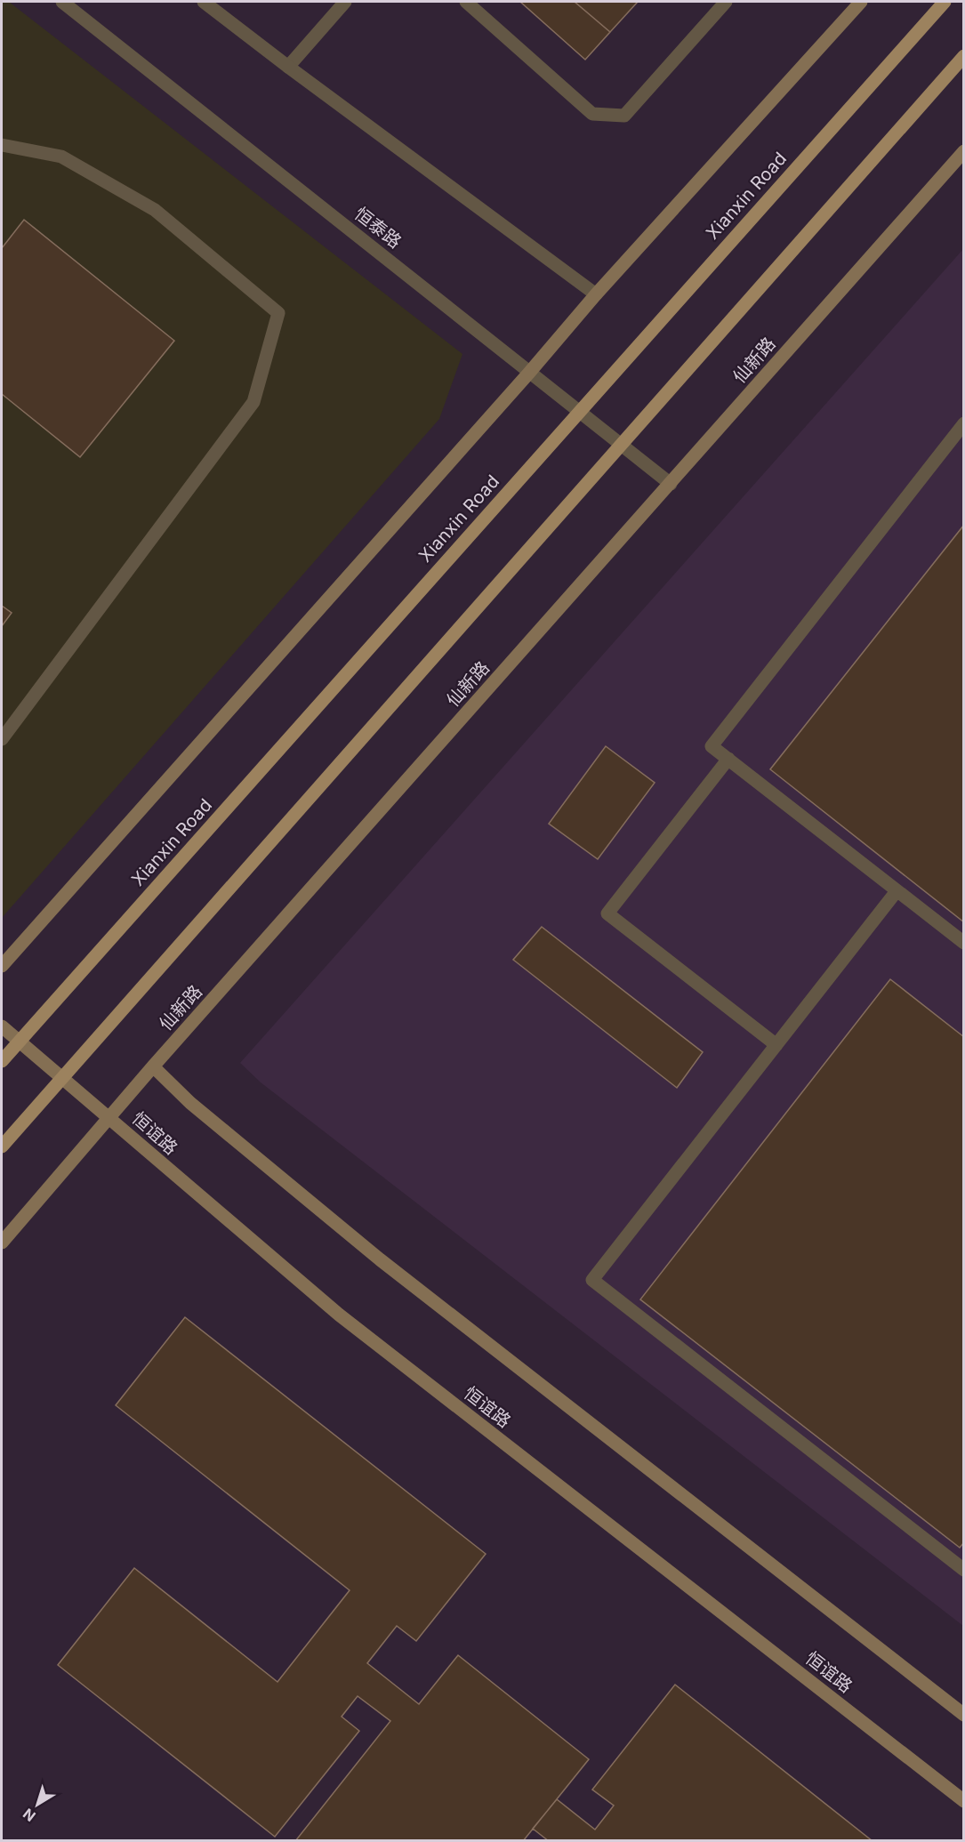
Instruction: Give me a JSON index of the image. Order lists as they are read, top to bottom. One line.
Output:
{"streets":{"main road":["Xianxin Road","仙新路","恒谊路"],"street":["恒泰路"]},"crossings":[["恒泰路","仙新路"],["仙新路","恒谊路"]],"north":"bottom left"}
